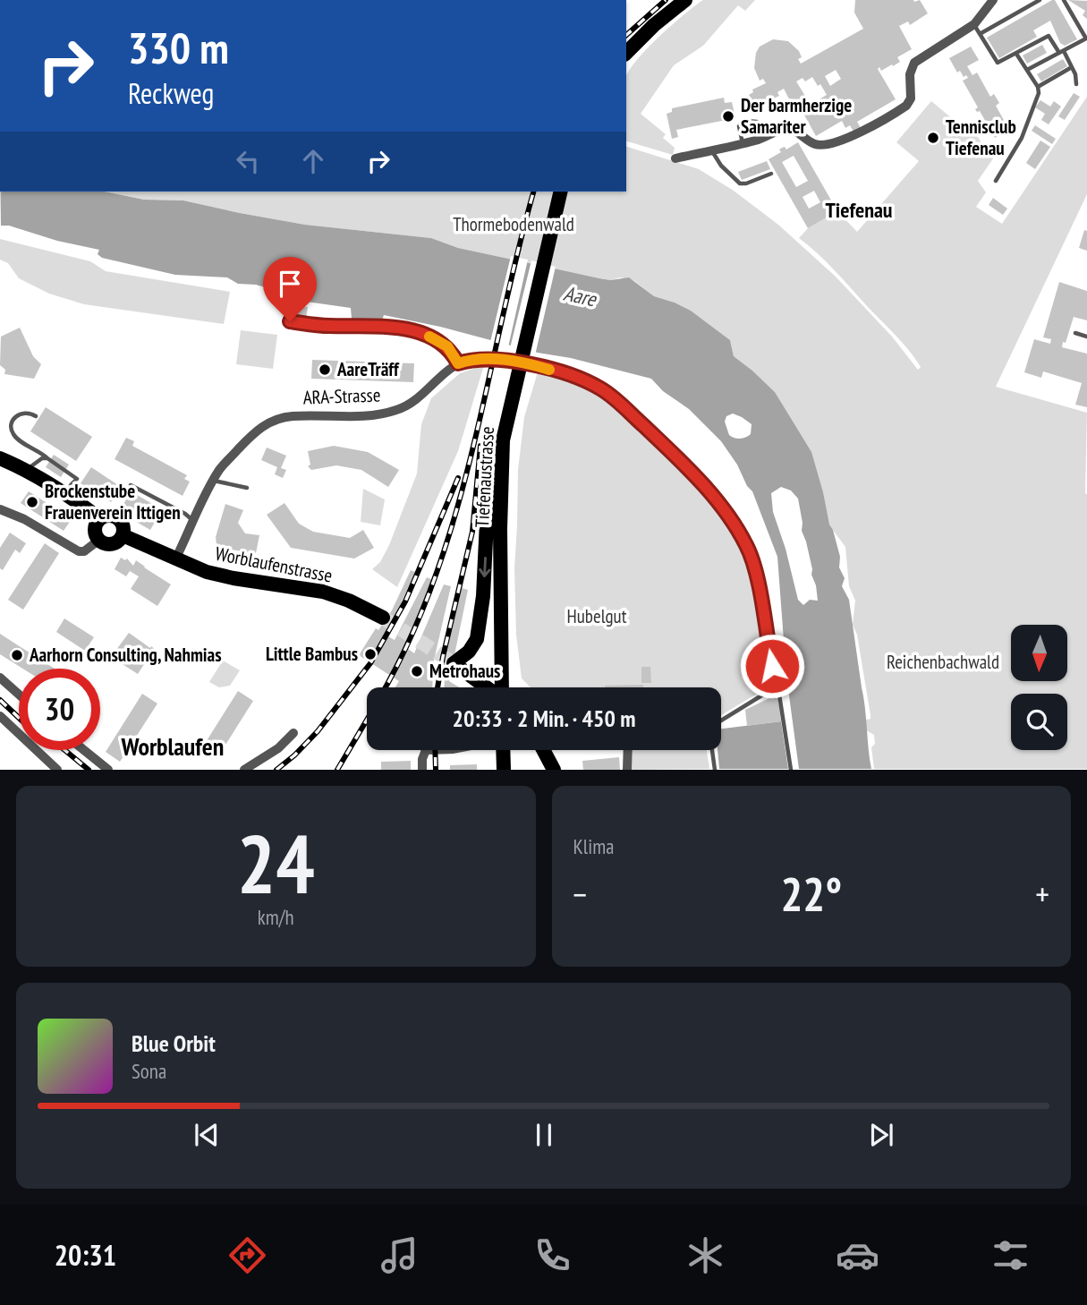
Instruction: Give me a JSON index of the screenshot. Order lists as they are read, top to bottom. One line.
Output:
{"streets":{"main road":["Tiefenaustrasse","Worblaufenstrasse"],"street":["ARA-Strasse"]},"crossings":[["ARA-Strasse","Worblaufenstrasse"]],"districts":["Tiefenau","Worblaufen"],"water":["Aare"],"parks":["Thormebodenwald","Hubelgut","Reichenbachwald"],"places":["Der barmherzige Samariter","Tennisclub Tiefenau","AareTräff","Brockenstube Frauenverein Ittigen","Little Bambus","Aarhorn Consulting, Nahmias","Metrohaus"],"north":"bottom","page":{"turn":["330 m","Reckweg"],"limit":"30","trip":"20:33 · 2 Min. · 450 m","tile":[["24","km/h"],"Klima"],"heat":["−","22°","+"],"song":["Blue Orbit","Sona"],"tabs":"20:31"}}
